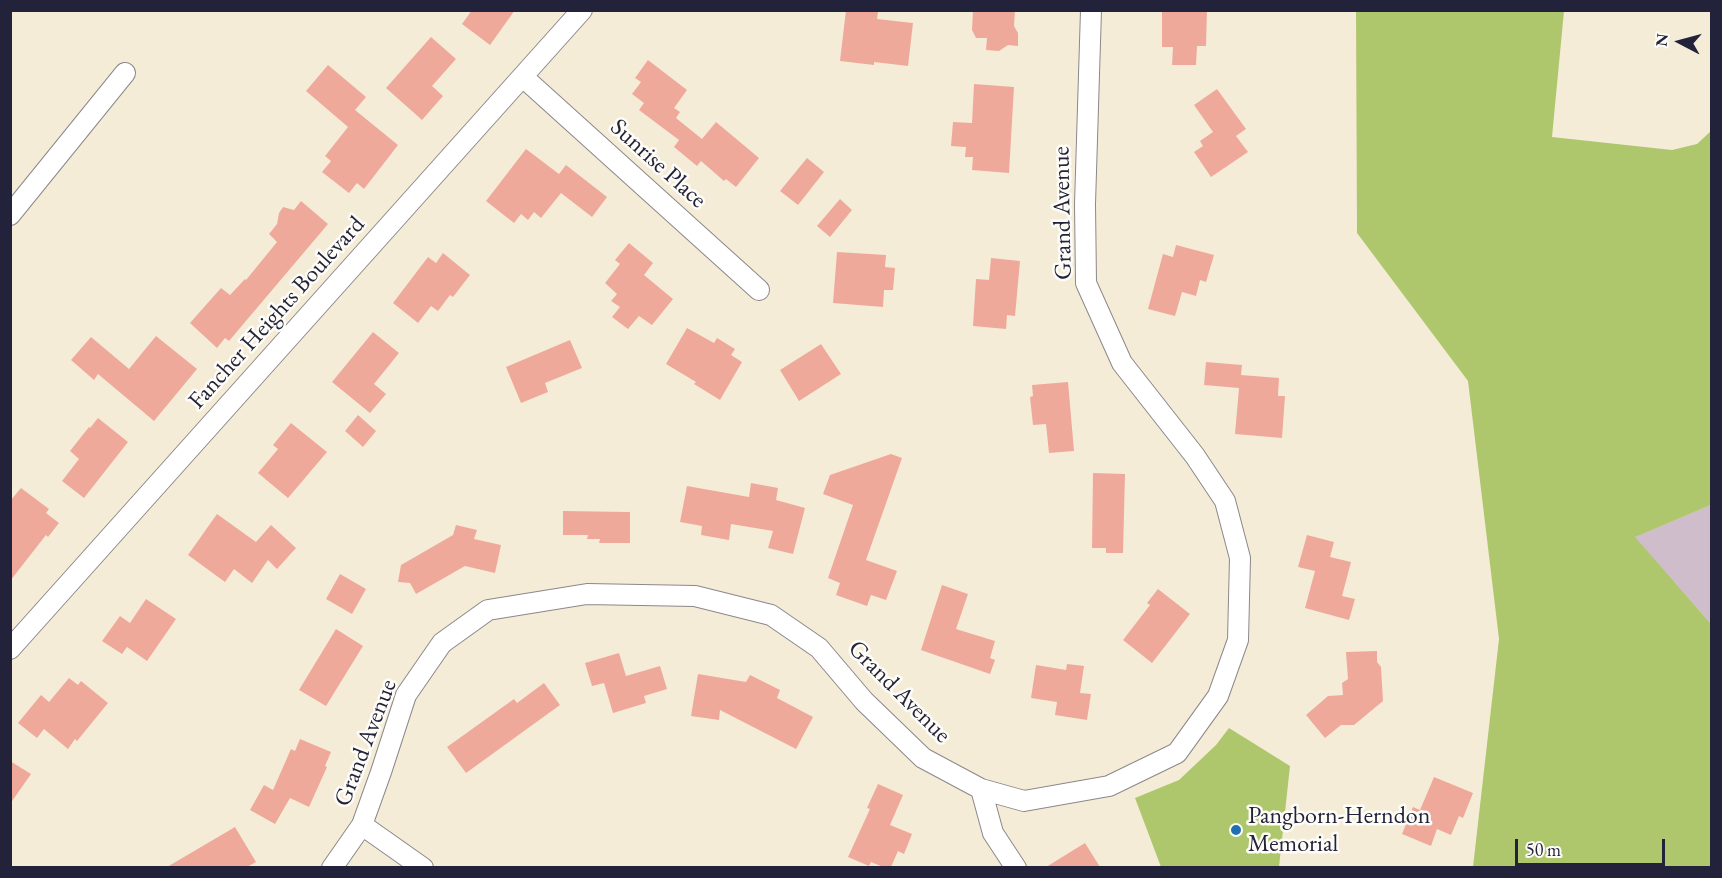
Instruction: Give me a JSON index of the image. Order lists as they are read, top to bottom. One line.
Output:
{"streets":{"street":["Sunrise Place","Grand Avenue","Fancher Heights Boulevard"]},"crossings":[["Sunrise Place","Fancher Heights Boulevard"]],"places":["Pangborn-Herndon Memorial"],"scale_bar":"50 m","north":"left"}
